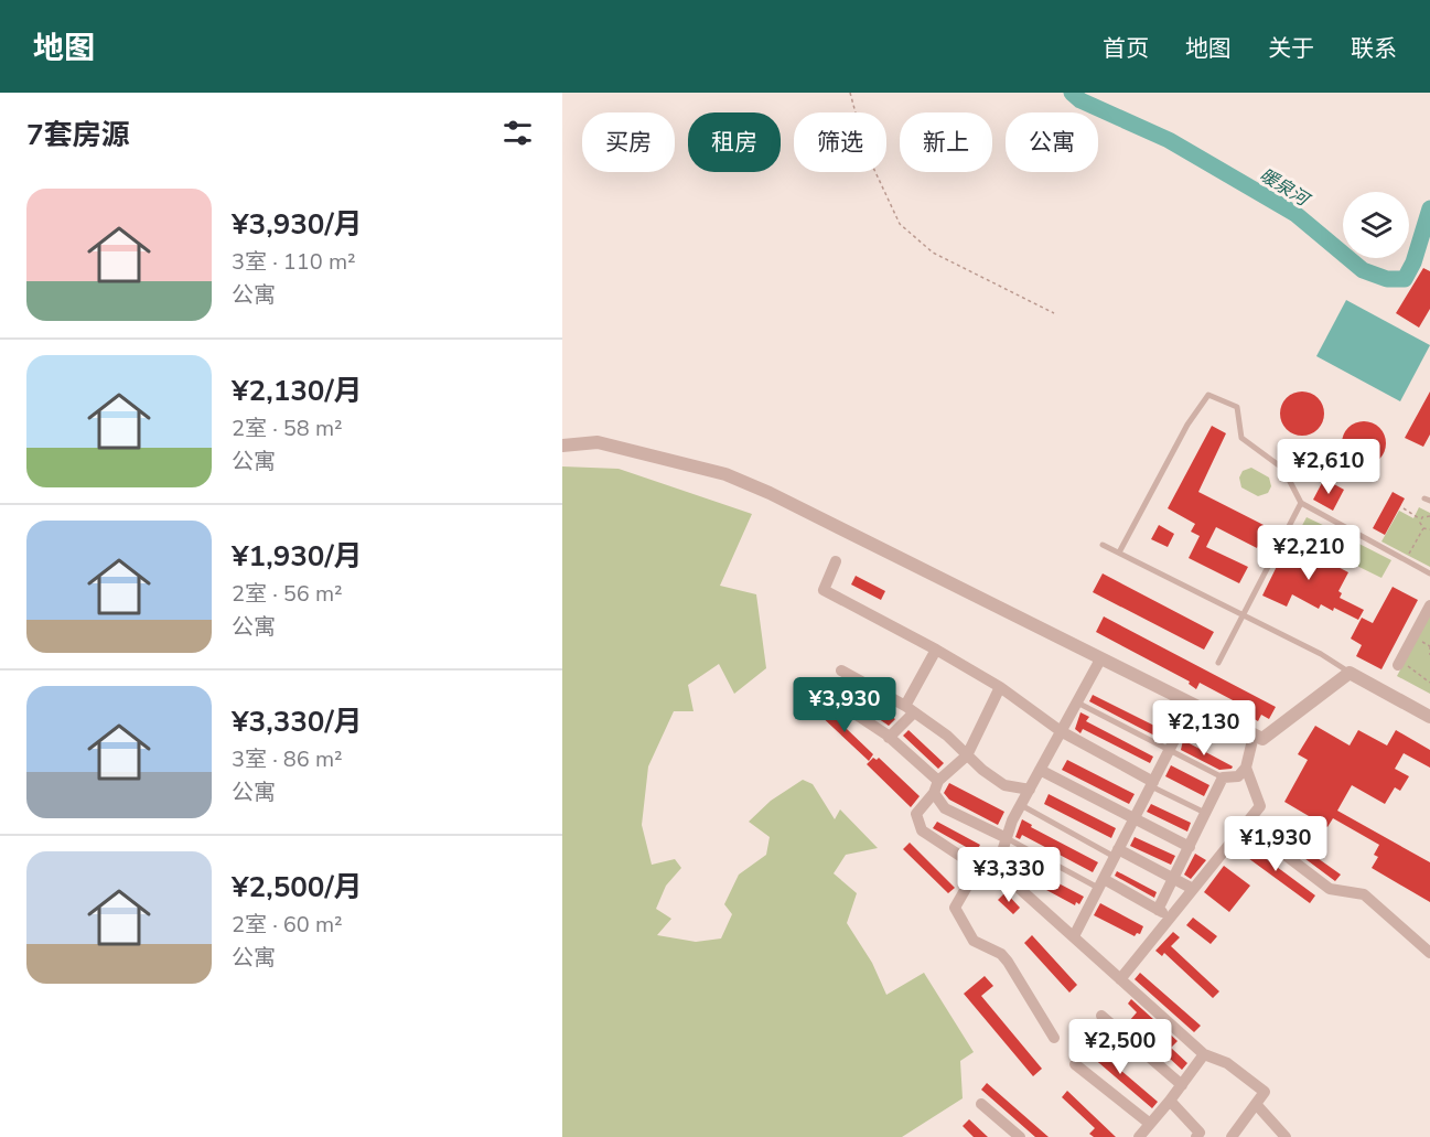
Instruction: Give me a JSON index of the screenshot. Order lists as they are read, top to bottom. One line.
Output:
{"water":["暖泉河"],"page":{"header":"地图","nav":["首页","地图","关于","联系"],"heading":"7套房源","chip":["买房","租房","筛选","新上","公寓"],"list":[{"name":"¥3,930/月","note":"3室 · 110 m² · 公寓"},{"name":"¥2,130/月","note":"2室 · 58 m² · 公寓"},{"name":"¥1,930/月","note":"2室 · 56 m² · 公寓"},{"name":"¥3,330/月","note":"3室 · 86 m² · 公寓"},{"name":"¥2,500/月","note":"2室 · 60 m² · 公寓"}],"price":["¥2,610","¥2,210","¥3,930","¥2,130","¥1,930","¥3,330","¥2,500"]}}
